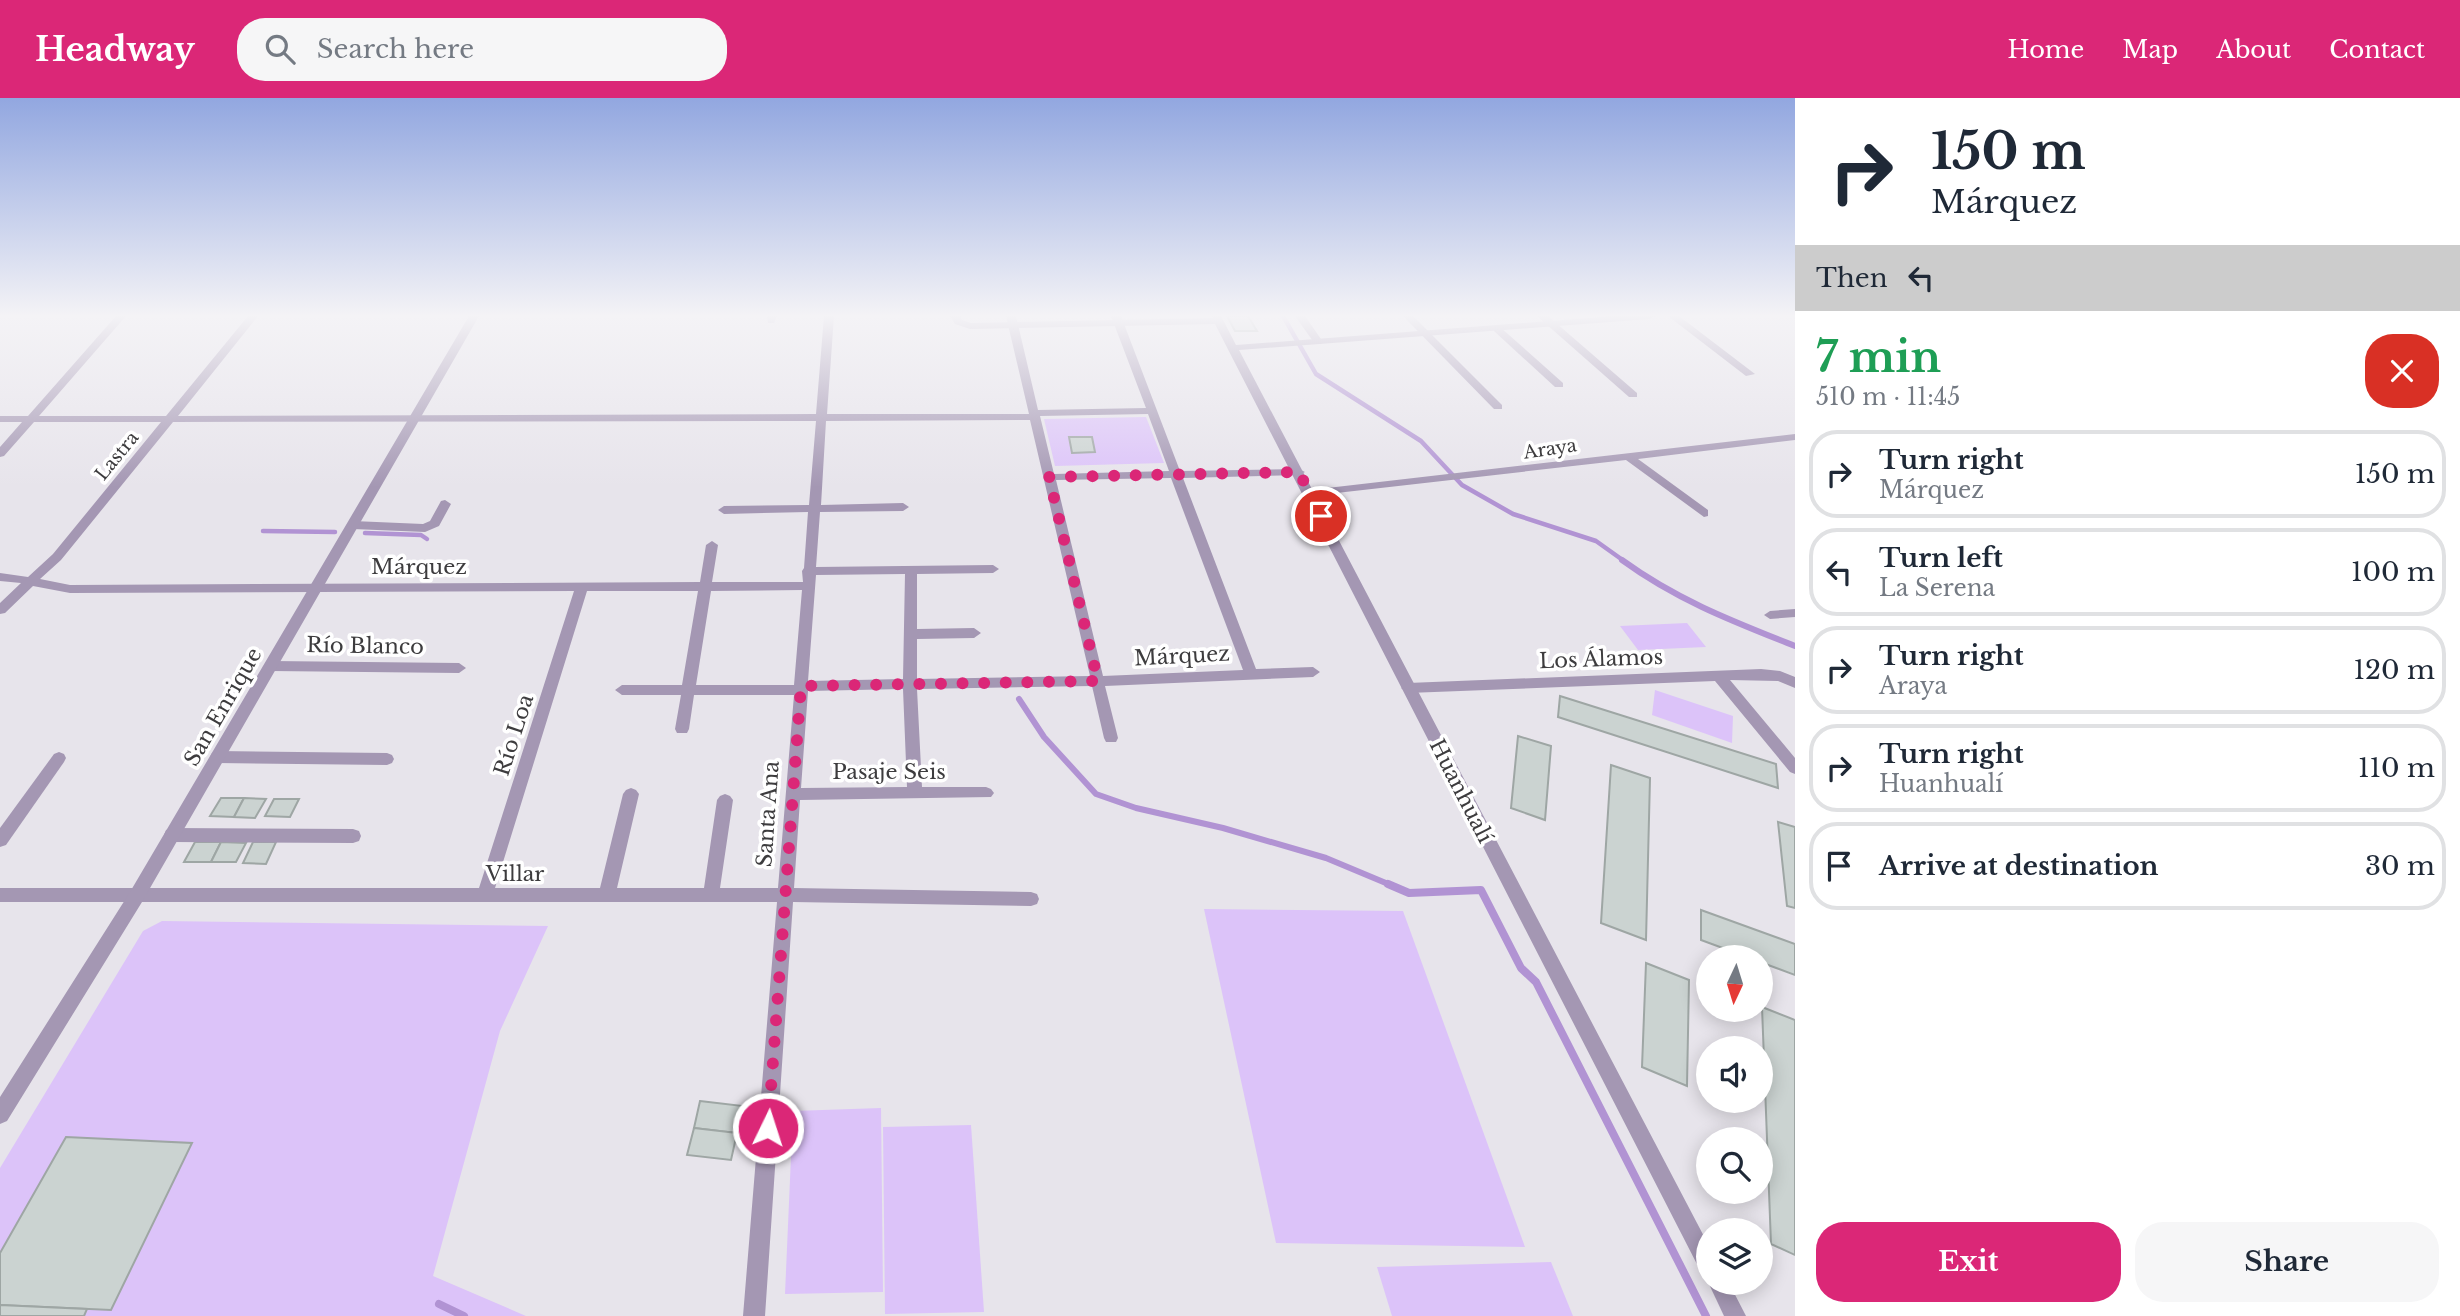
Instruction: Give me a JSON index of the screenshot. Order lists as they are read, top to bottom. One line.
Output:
{"streets":{"street":["Araya","Lastra","Márquez","Río Blanco","Los Álamos","San Enrique","Río Loa","Pasaje Seis","Huanhualí","Santa Ana","Villar"]},"crossings":[["Araya","Huanhualí"],["Lastra","Márquez"],["Márquez","San Enrique"],["Márquez","Río Loa"],["Márquez","Santa Ana"],["Río Blanco","San Enrique"],["Los Álamos","Huanhualí"],["San Enrique","Villar"],["Río Loa","Villar"],["Pasaje Seis","Santa Ana"],["Santa Ana","Villar"]],"north":"bottom","page":{"header":"Headway","search":"Search here","nav":["Home","Map","About","Contact"],"turn":["150 m","Márquez"],"then":"Then","heading":["7 min","510 m · 11:45"],"list":[{"name":"Turn right","note":"Márquez","value":"150 m"},{"name":"Turn left","note":"La Serena","value":"100 m"},{"name":"Turn right","note":"Araya","value":"120 m"},{"name":"Turn right","note":"Huanhualí","value":"110 m"},{"name":"Arrive at destination","value":"30 m"}],"buttons":["Exit","Share"]}}
